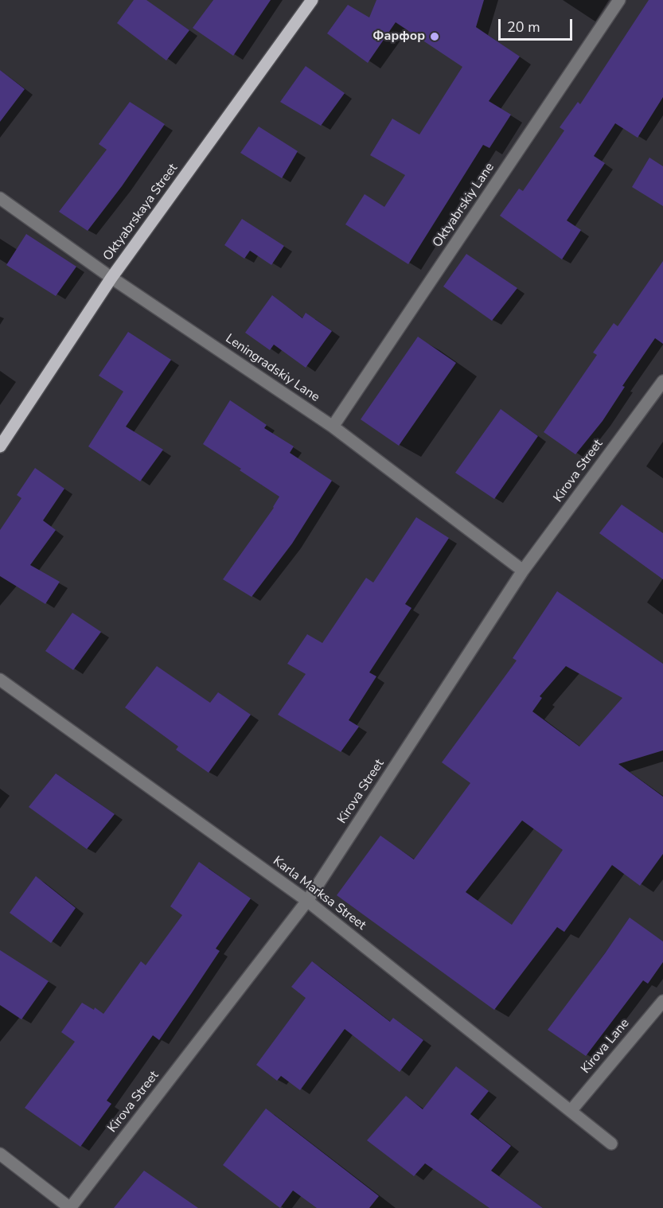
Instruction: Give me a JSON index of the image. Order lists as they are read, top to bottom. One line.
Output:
{"streets":{"main road":["Oktyabrskaya Street"],"street":["Oktyabrskiy Lane","Leningradskiy Lane","Kirova Street","Karla Marksa Street","Kirova Lane"]},"crossings":[["Oktyabrskiy Lane","Leningradskiy Lane"],["Oktyabrskaya Street","Leningradskiy Lane"],["Leningradskiy Lane","Kirova Street"],["Kirova Street","Karla Marksa Street"],["Karla Marksa Street","Kirova Lane"]],"places":["Фарфор"],"scale_bar":"20 m"}
